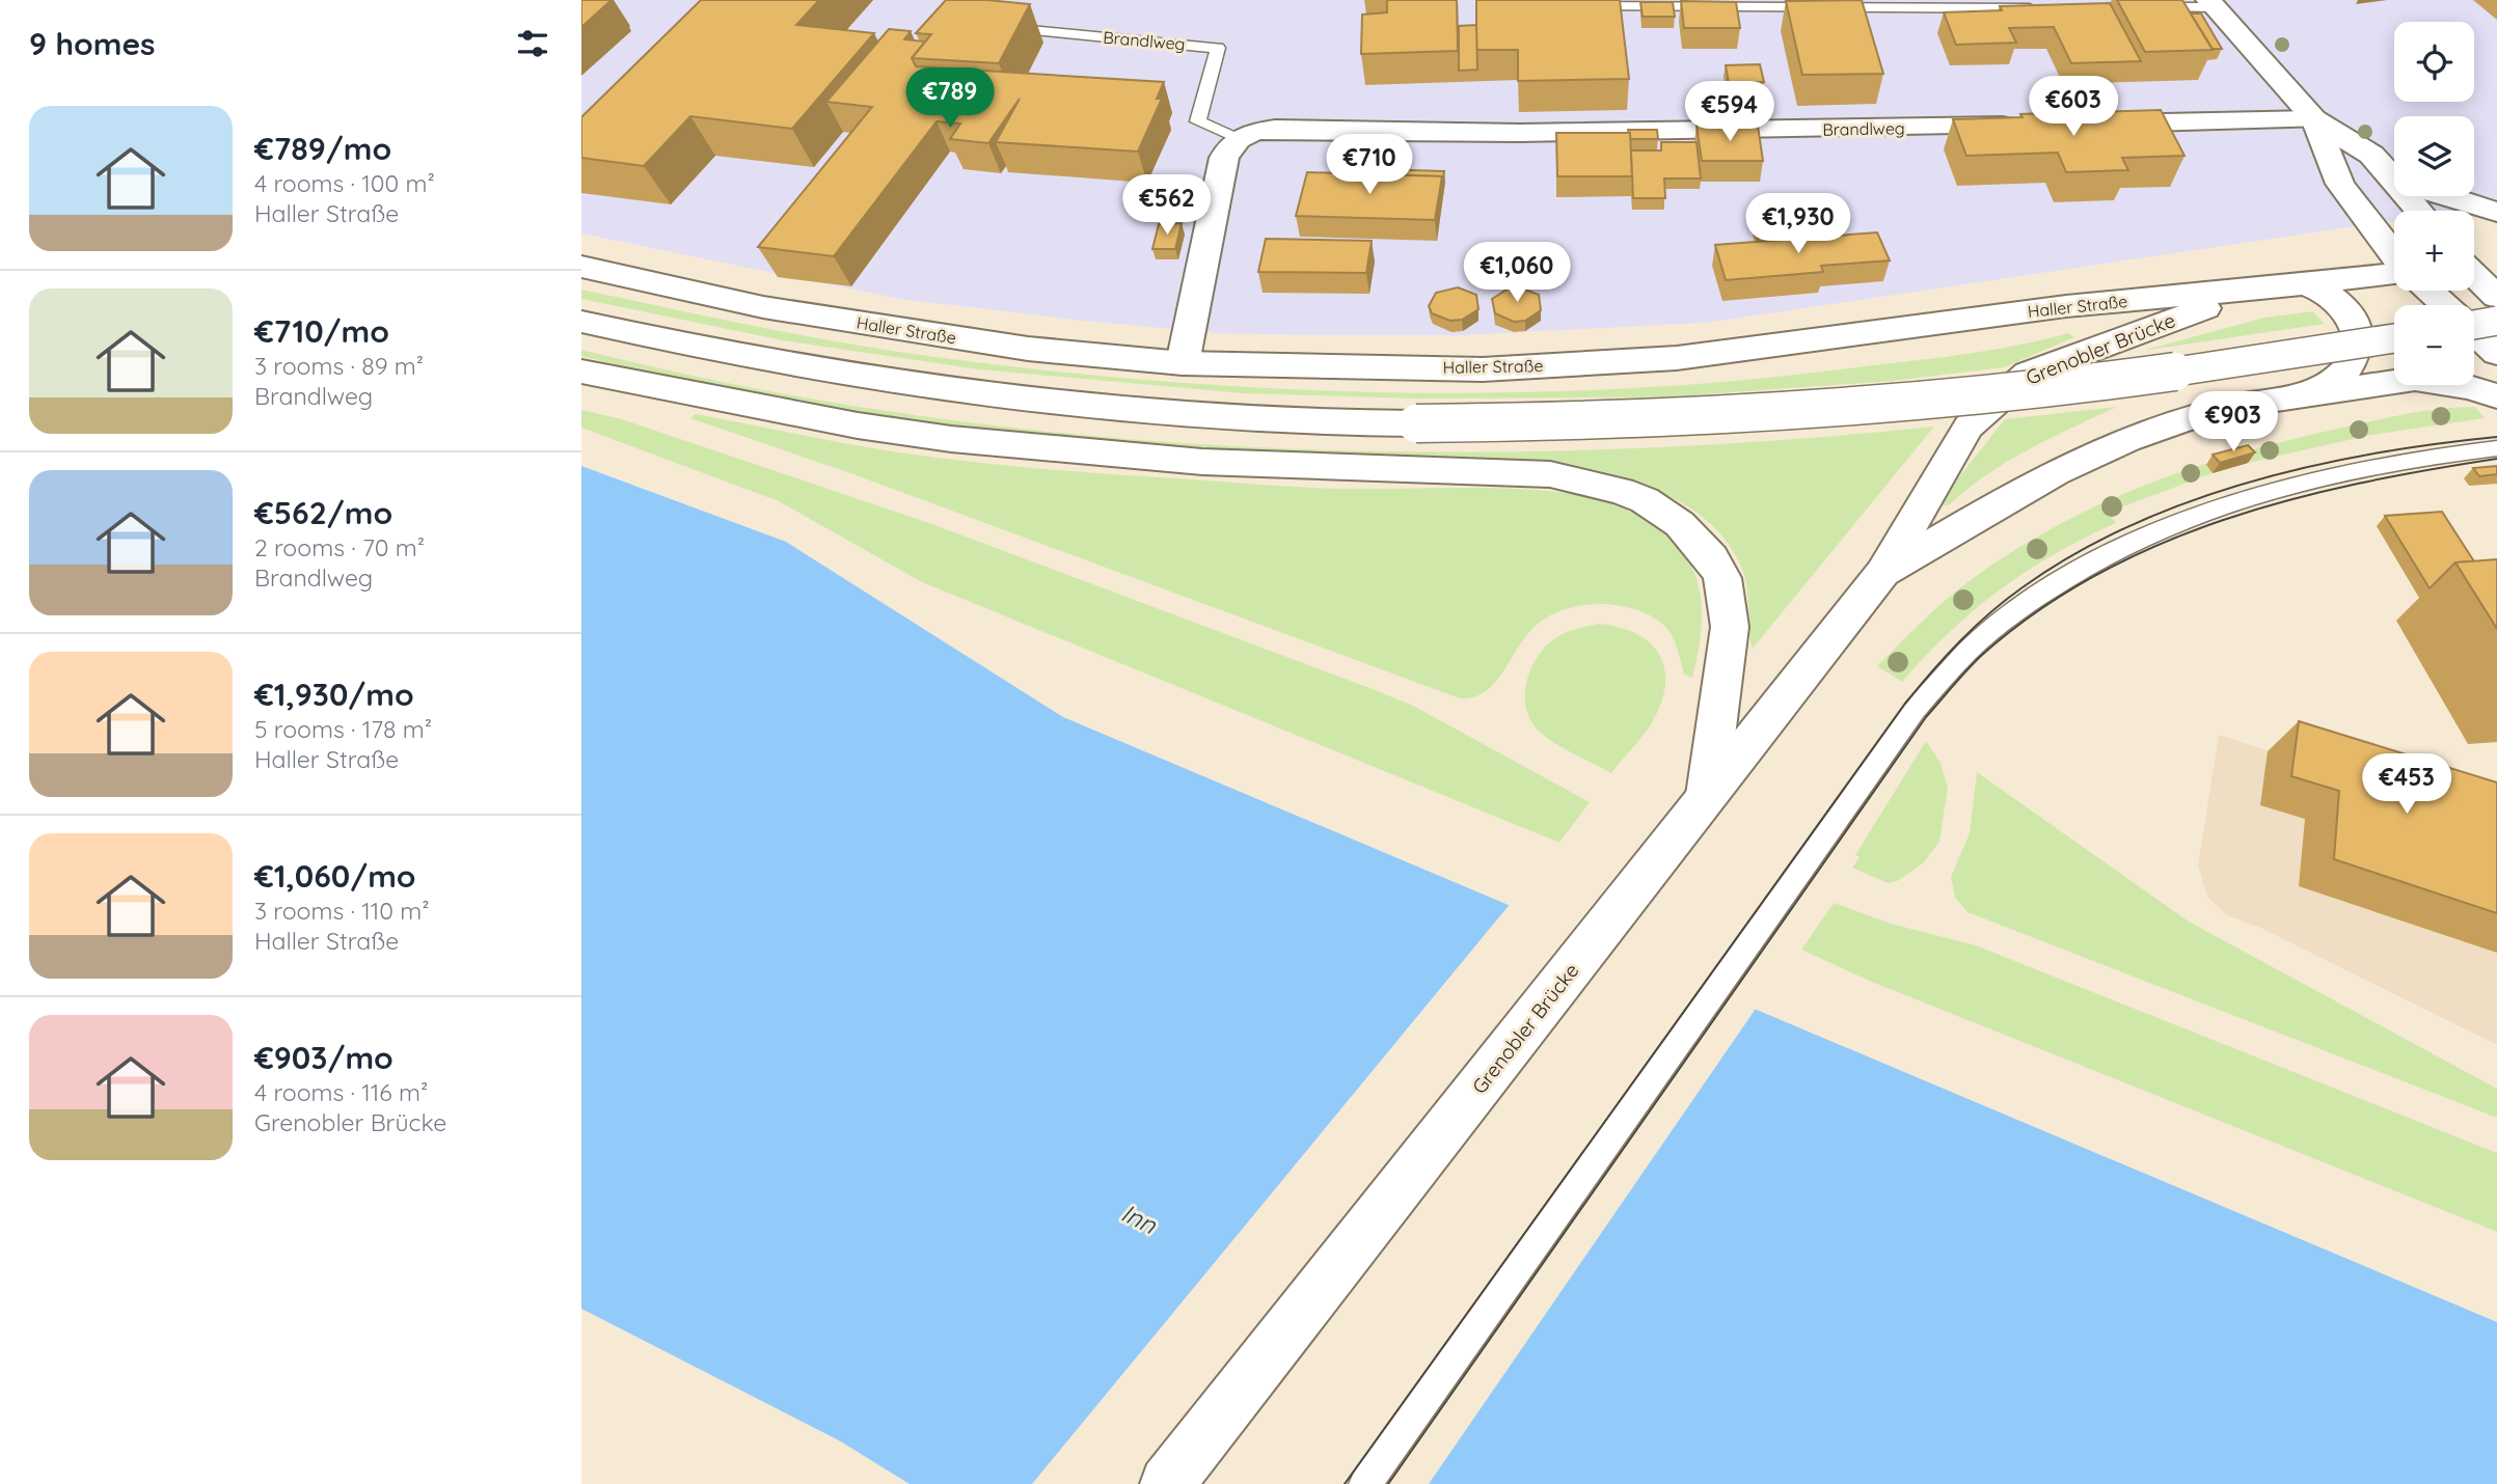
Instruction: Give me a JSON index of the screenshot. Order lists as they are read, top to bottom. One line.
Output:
{"streets":{"main road":["Brandlweg","Haller Straße","Grenobler Brücke"]},"crossings":[["Haller Straße","Grenobler Brücke"]],"water":["Inn"],"page":{"heading":"9 homes","map_buttons":["+","−"],"price":["€789","€603","€594","€710","€562","€1,930","€1,060","€903","€453"],"list":[{"name":"€789/mo","note":"4 rooms · 100 m² · Haller Straße"},{"name":"€710/mo","note":"3 rooms · 89 m² · Brandlweg"},{"name":"€562/mo","note":"2 rooms · 70 m² · Brandlweg"},{"name":"€1,930/mo","note":"5 rooms · 178 m² · Haller Straße"},{"name":"€1,060/mo","note":"3 rooms · 110 m² · Haller Straße"},{"name":"€903/mo","note":"4 rooms · 116 m² · Grenobler Brücke"}]}}
